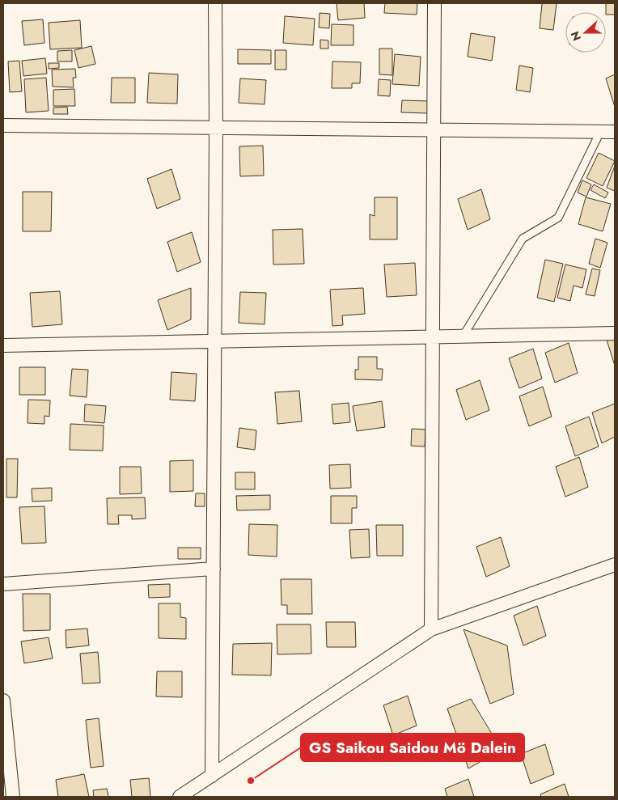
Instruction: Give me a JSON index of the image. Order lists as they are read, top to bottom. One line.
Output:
{"places":["GS Saikou Saidou Mö Dalein"],"north":"left"}
